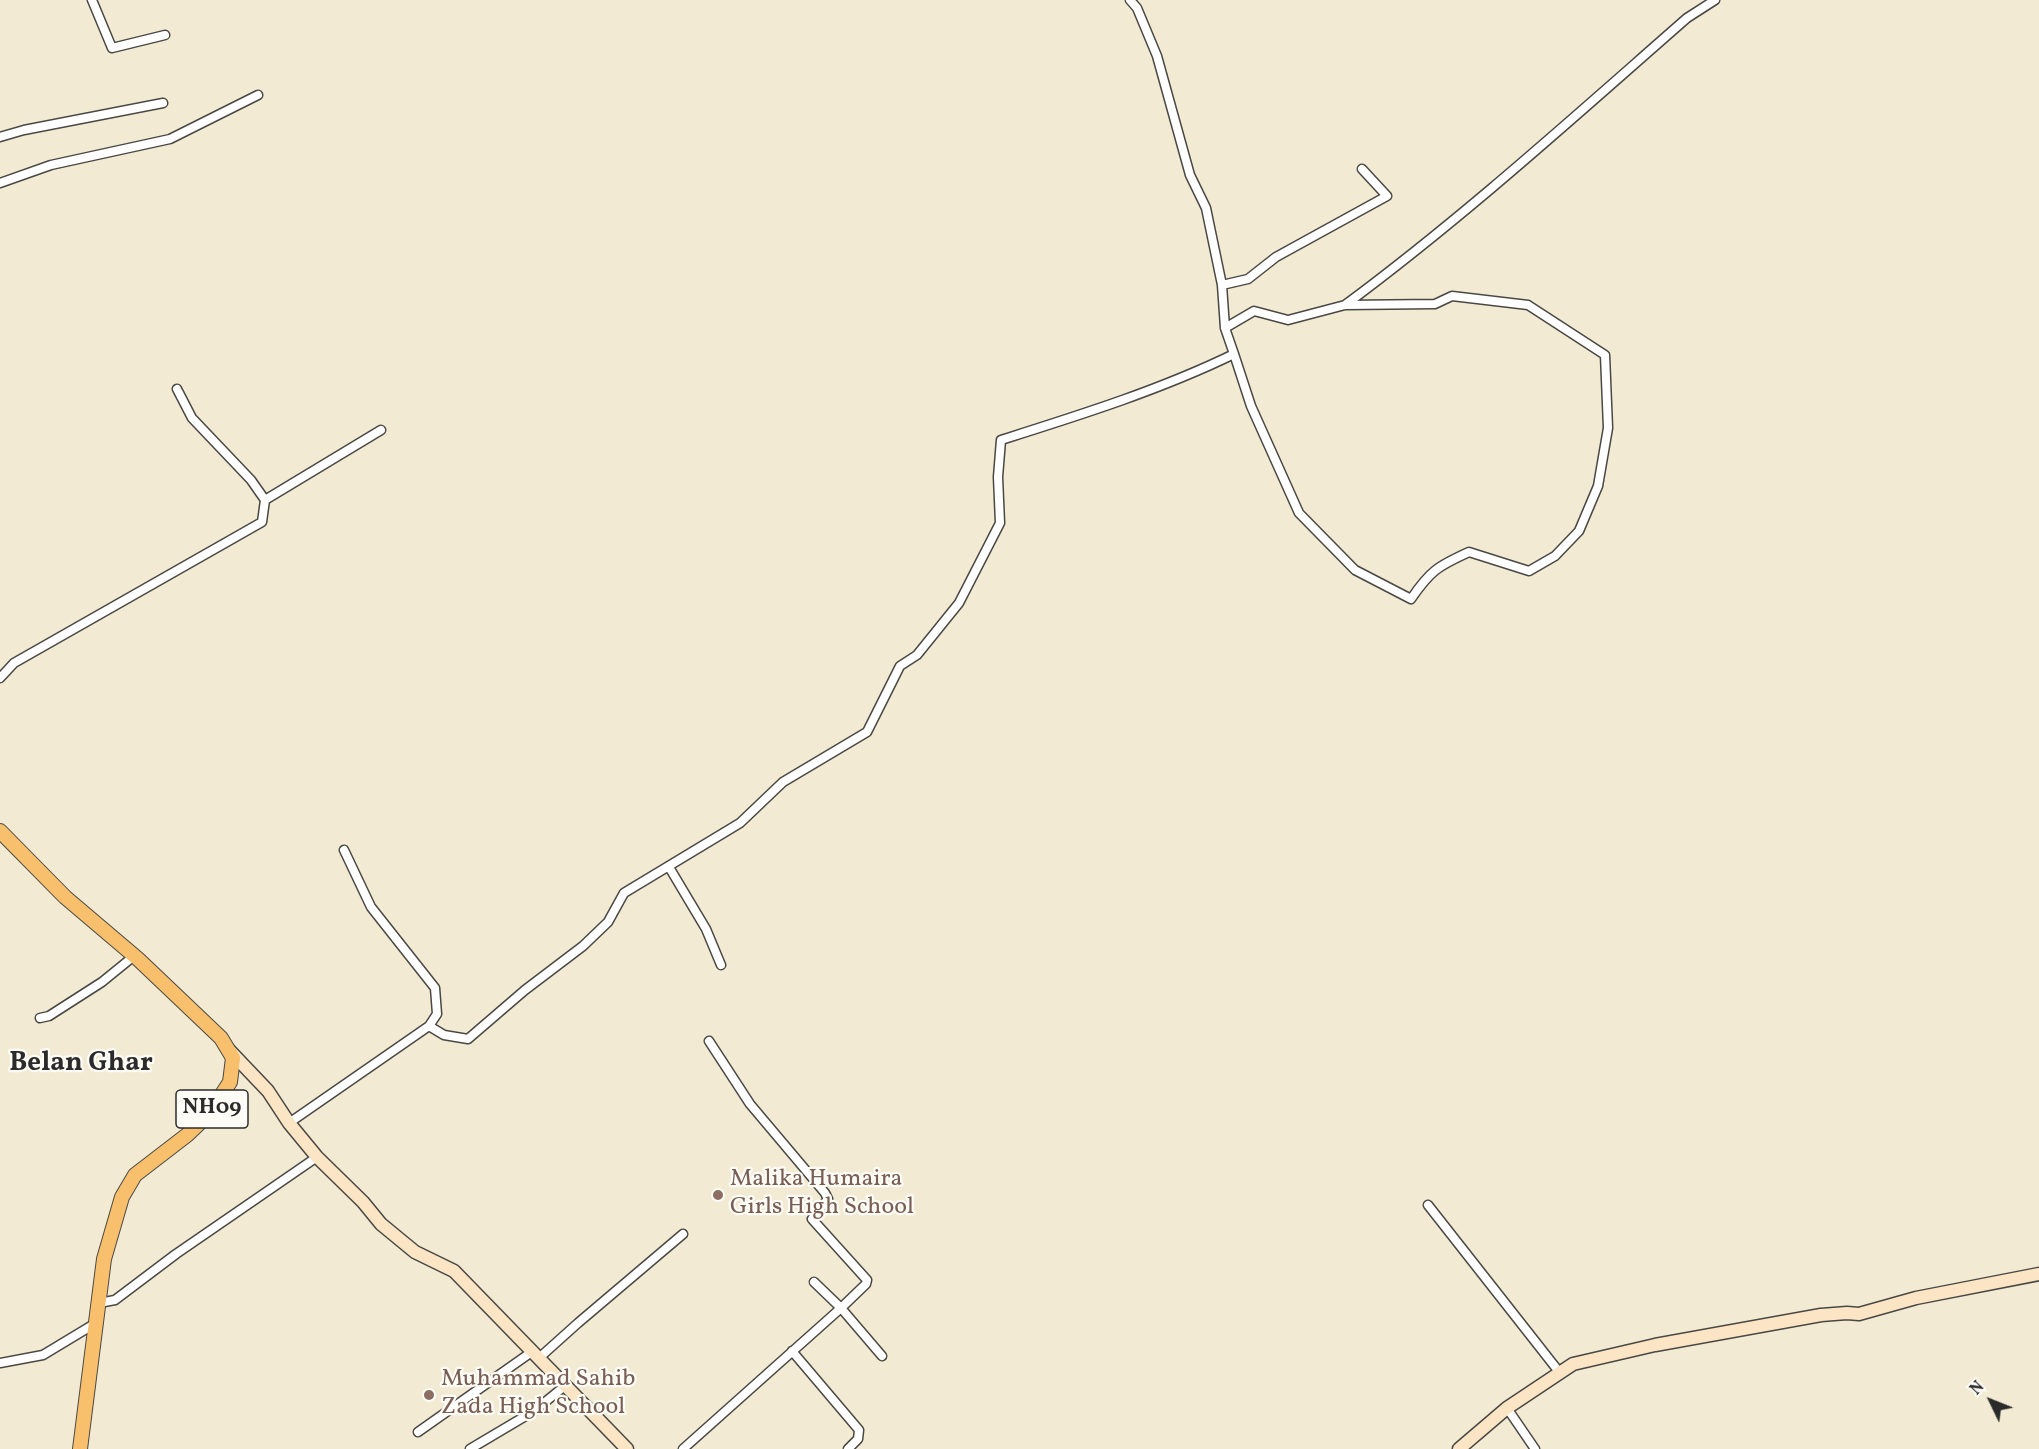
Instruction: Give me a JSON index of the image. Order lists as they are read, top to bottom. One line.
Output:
{"streets":{"main road":["NH09"]},"districts":["Belan Ghar"],"places":["Malika Humaira Girls High School","Muhammad Sahib Zada High School"],"north":"top left"}
